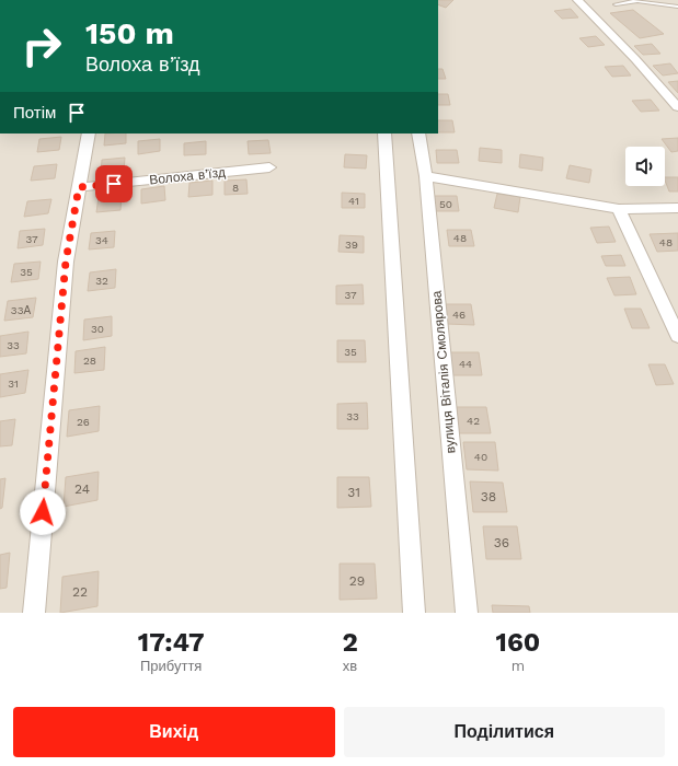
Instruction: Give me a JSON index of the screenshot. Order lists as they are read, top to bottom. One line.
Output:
{"streets":{"street":["Волоха в’їзд","вулиця Віталія Смолярова"]},"house_numbers":["8","41","50","48","37","34","48","39","35","32","37","33А","46","30","33","35","28","44","31","33","42","26","40","24","31","38","36","29","22"],"page":{"turn":["150 m","Волоха в’їзд"],"then":"Потім","eta":["17:47","Прибуття","2","хв","160","m"],"buttons":["Вихід","Поділитися"]}}
